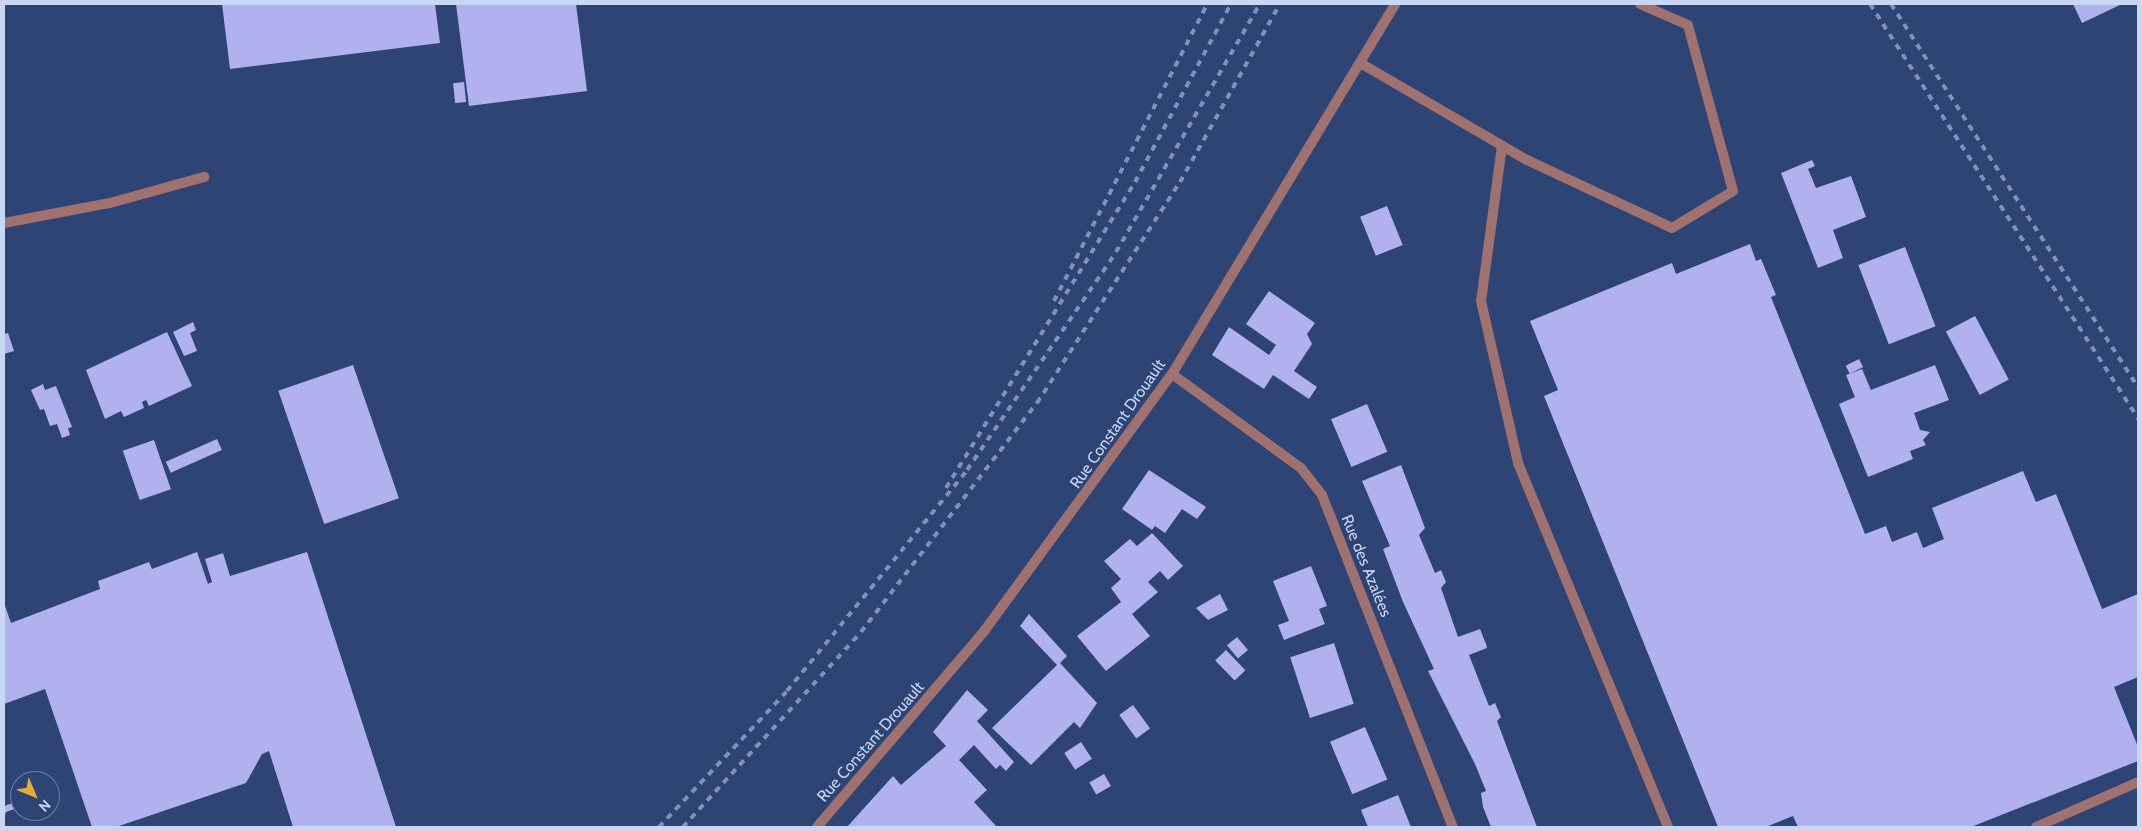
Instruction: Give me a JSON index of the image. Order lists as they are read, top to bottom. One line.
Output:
{"streets":{"street":["Rue Constant Drouault","Rue des Azalées"]},"crossings":[["Rue Constant Drouault","Rue des Azalées"]],"north":"bottom right"}
